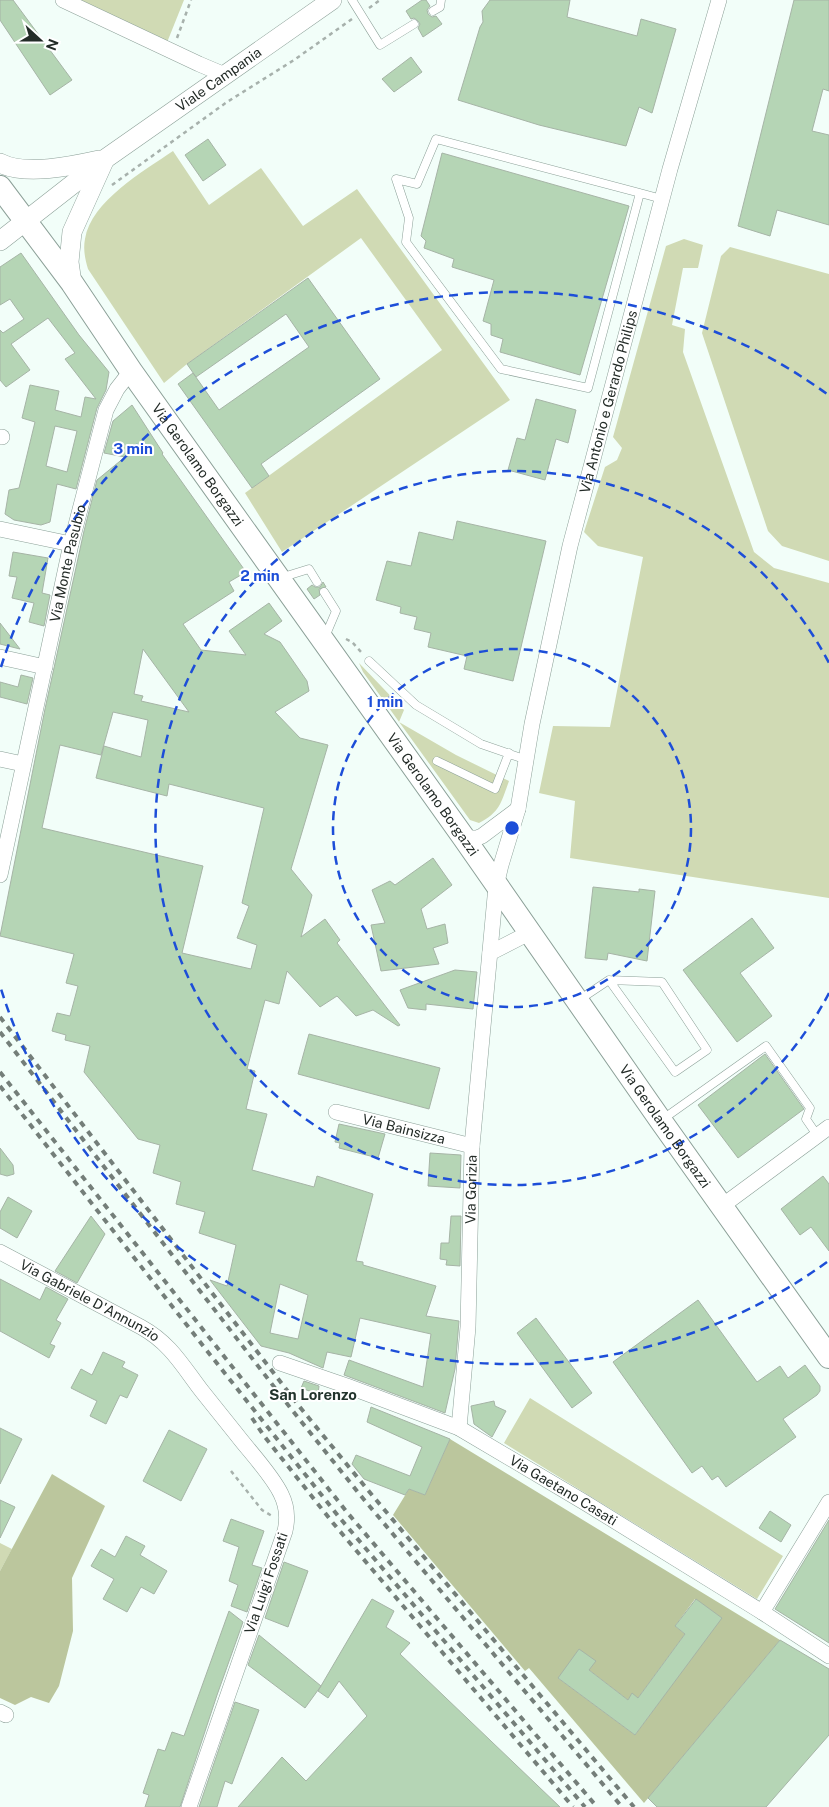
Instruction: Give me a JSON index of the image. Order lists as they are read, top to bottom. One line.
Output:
{"streets":{"main road":["Via Gerolamo Borgazzi"],"street":["Viale Campania","Via Antonio e Gerardo Philips","Via Monte Pasubio","Via Bainsizza","Via Gorizia","Via Gabriele D'Annunzio","Via Gaetano Casati","Via Luigi Fossati"]},"crossings":[["Viale Campania","Via Gerolamo Borgazzi"],["Via Antonio e Gerardo Philips","Via Gerolamo Borgazzi"],["Via Antonio e Gerardo Philips","Via Gorizia"],["Via Gerolamo Borgazzi","Via Monte Pasubio"],["Via Gerolamo Borgazzi","Via Gorizia"],["Via Bainsizza","Via Gorizia"],["Via Gorizia","Via Gaetano Casati"],["Via Gabriele D'Annunzio","Via Luigi Fossati"]],"districts":["San Lorenzo"],"north":"right","rings":["3 min","2 min","1 min"]}
